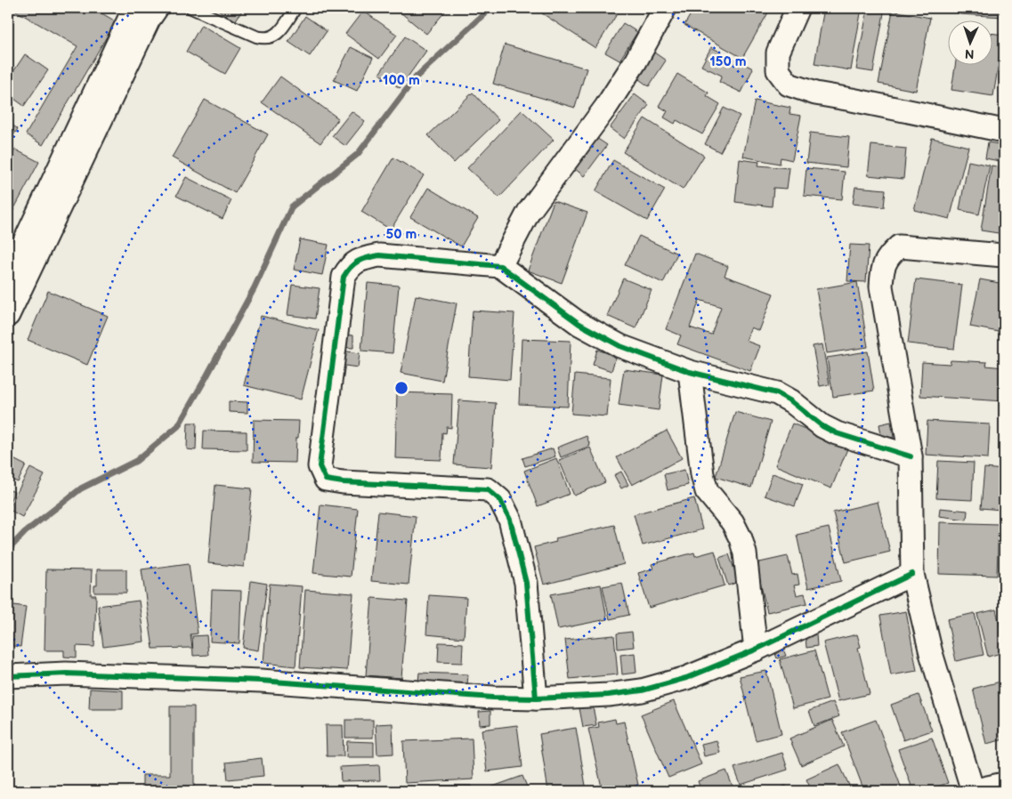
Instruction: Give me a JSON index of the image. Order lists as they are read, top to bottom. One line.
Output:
{"north":"bottom","rings":["150 m","100 m","50 m"]}
